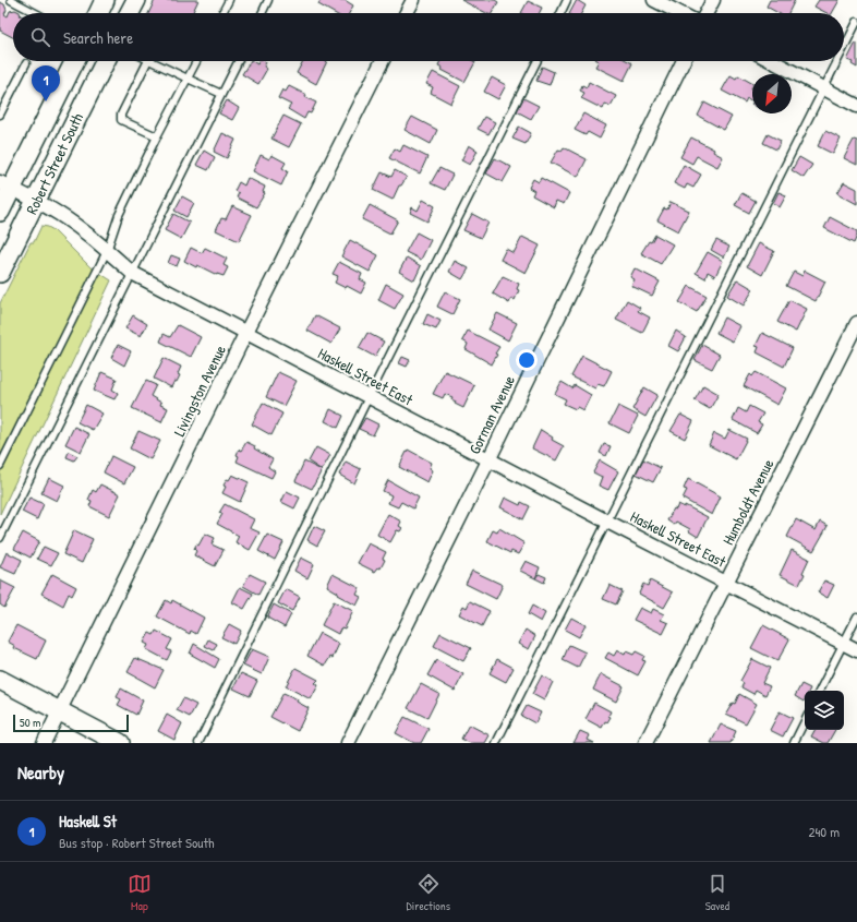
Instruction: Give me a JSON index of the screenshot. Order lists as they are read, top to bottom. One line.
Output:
{"streets":{"main road":["Robert Street South"],"street":["Haskell Street East","Livingston Avenue","Gorman Avenue","Humboldt Avenue"]},"crossings":[["Robert Street South","Haskell Street East"],["Haskell Street East","Livingston Avenue"],["Haskell Street East","Gorman Avenue"],["Haskell Street East","Humboldt Avenue"]],"scale_bar":"50 m","north":"bottom left","page":{"search":"Search here","pins":"1","scale":"50 m","heading":"Nearby","list":[{"mark":"1","name":"Haskell St","note":"Bus stop · Robert Street South","value":"240 m"}],"nav":["Map","Directions","Saved"]}}
